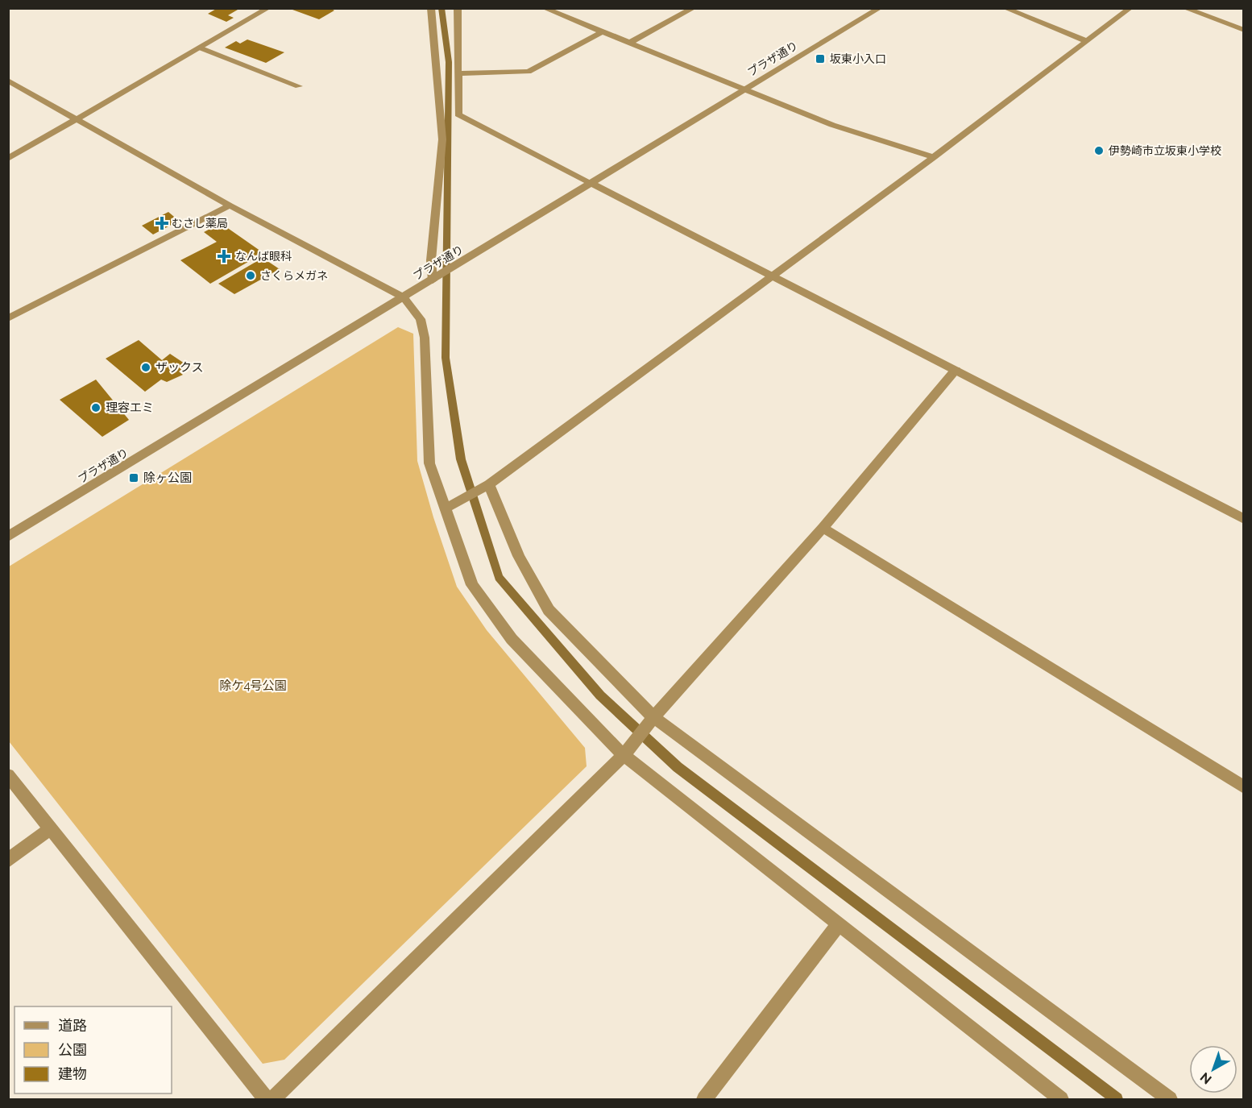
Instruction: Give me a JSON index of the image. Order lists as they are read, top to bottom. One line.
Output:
{"streets":{"street":["プラザ通り"]},"parks":["除ケ4号公園"],"places":{"transit":["坂東小入口","除ヶ公園"],"other":["伊勢崎市立坂東小学校","さくらメガネ","ザックス","理容エミ"],"health":["むさし薬局","なんば眼科"]},"legend":["道路","公園","建物"],"north":"bottom left"}
